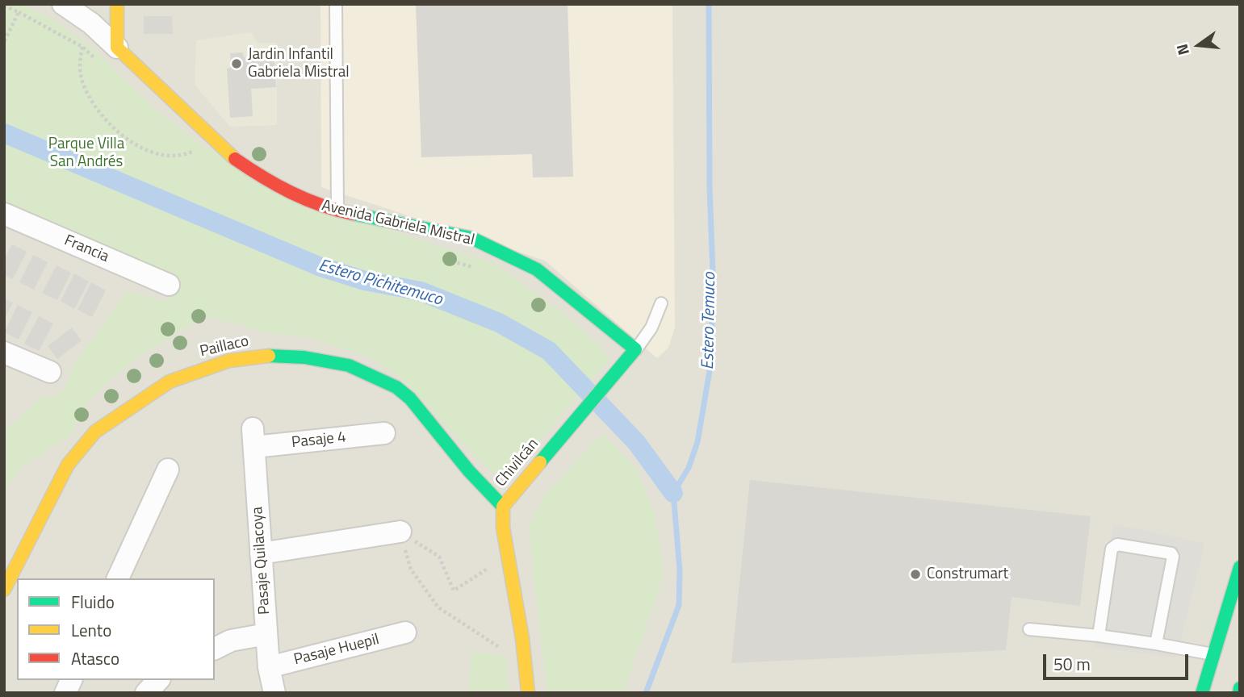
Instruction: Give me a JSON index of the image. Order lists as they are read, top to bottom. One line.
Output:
{"streets":{"street":["Avenida Gabriela Mistral","Francia","Paillaco","Pasaje 4","Chivilcán","Pasaje Quilacoya","Pasaje Huepil"]},"crossings":[["Avenida Gabriela Mistral","Chivilcán"],["Paillaco","Chivilcán"],["Pasaje 4","Pasaje Quilacoya"],["Pasaje Quilacoya","Pasaje Huepil"]],"water":["Estero Pichitemuco","Estero Temuco"],"parks":["Parque Villa San Andrés"],"places":["Jardin Infantil Gabriela Mistral","Construmart"],"legend":["Fluido","Lento","Atasco"],"scale_bar":"50 m","north":"left"}
